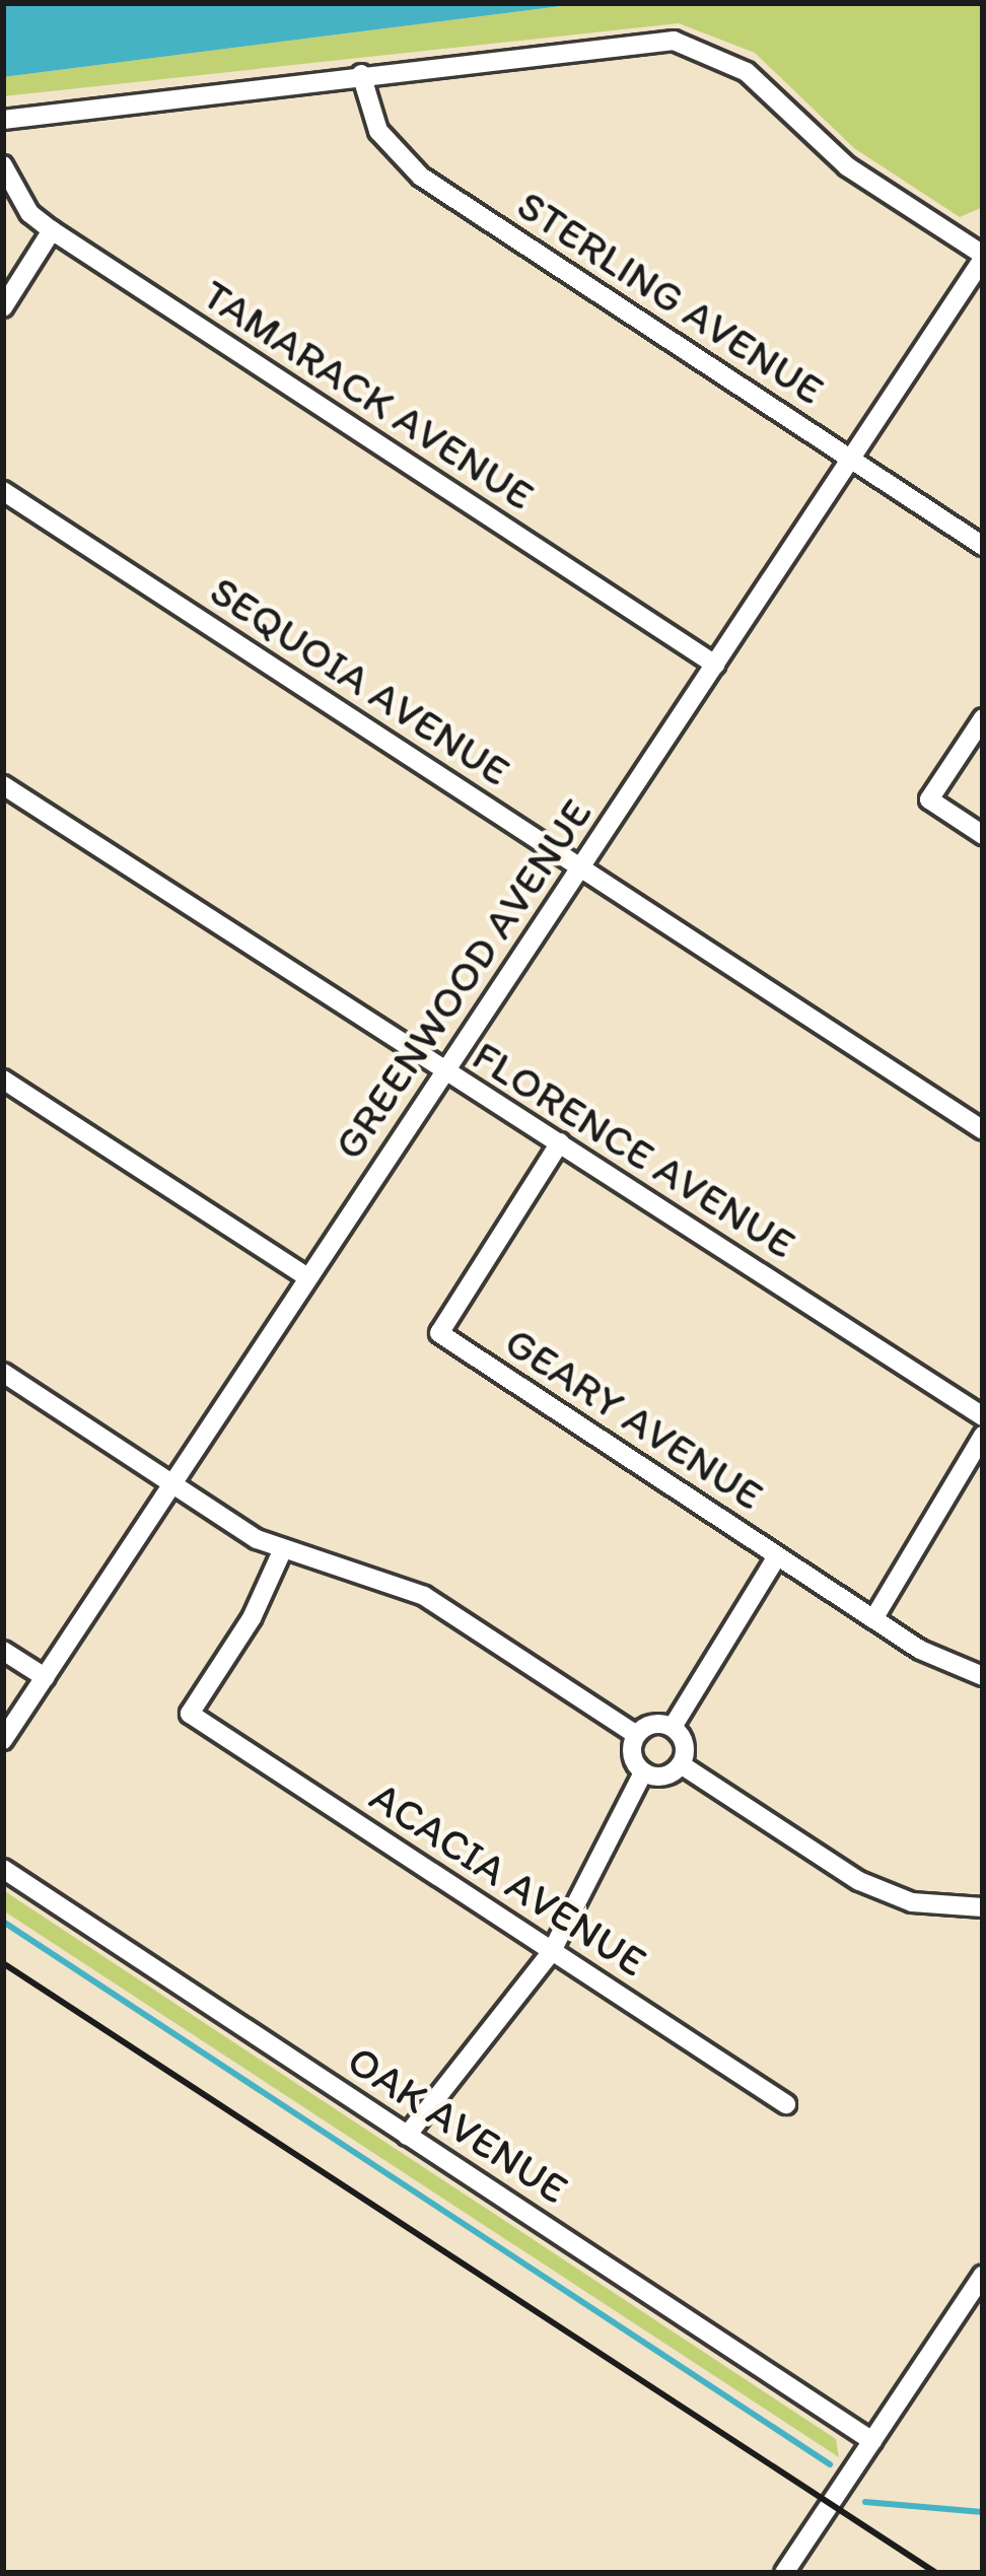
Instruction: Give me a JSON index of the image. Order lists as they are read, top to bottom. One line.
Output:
{"streets":{"street":["STERLING AVENUE","TAMARACK AVENUE","SEQUOIA AVENUE","GREENWOOD AVENUE","FLORENCE AVENUE","GEARY AVENUE","ACACIA AVENUE","OAK AVENUE"]},"crossings":[["STERLING AVENUE","GREENWOOD AVENUE"],["TAMARACK AVENUE","GREENWOOD AVENUE"],["SEQUOIA AVENUE","GREENWOOD AVENUE"],["GREENWOOD AVENUE","FLORENCE AVENUE"],["FLORENCE AVENUE","GEARY AVENUE"]]}
